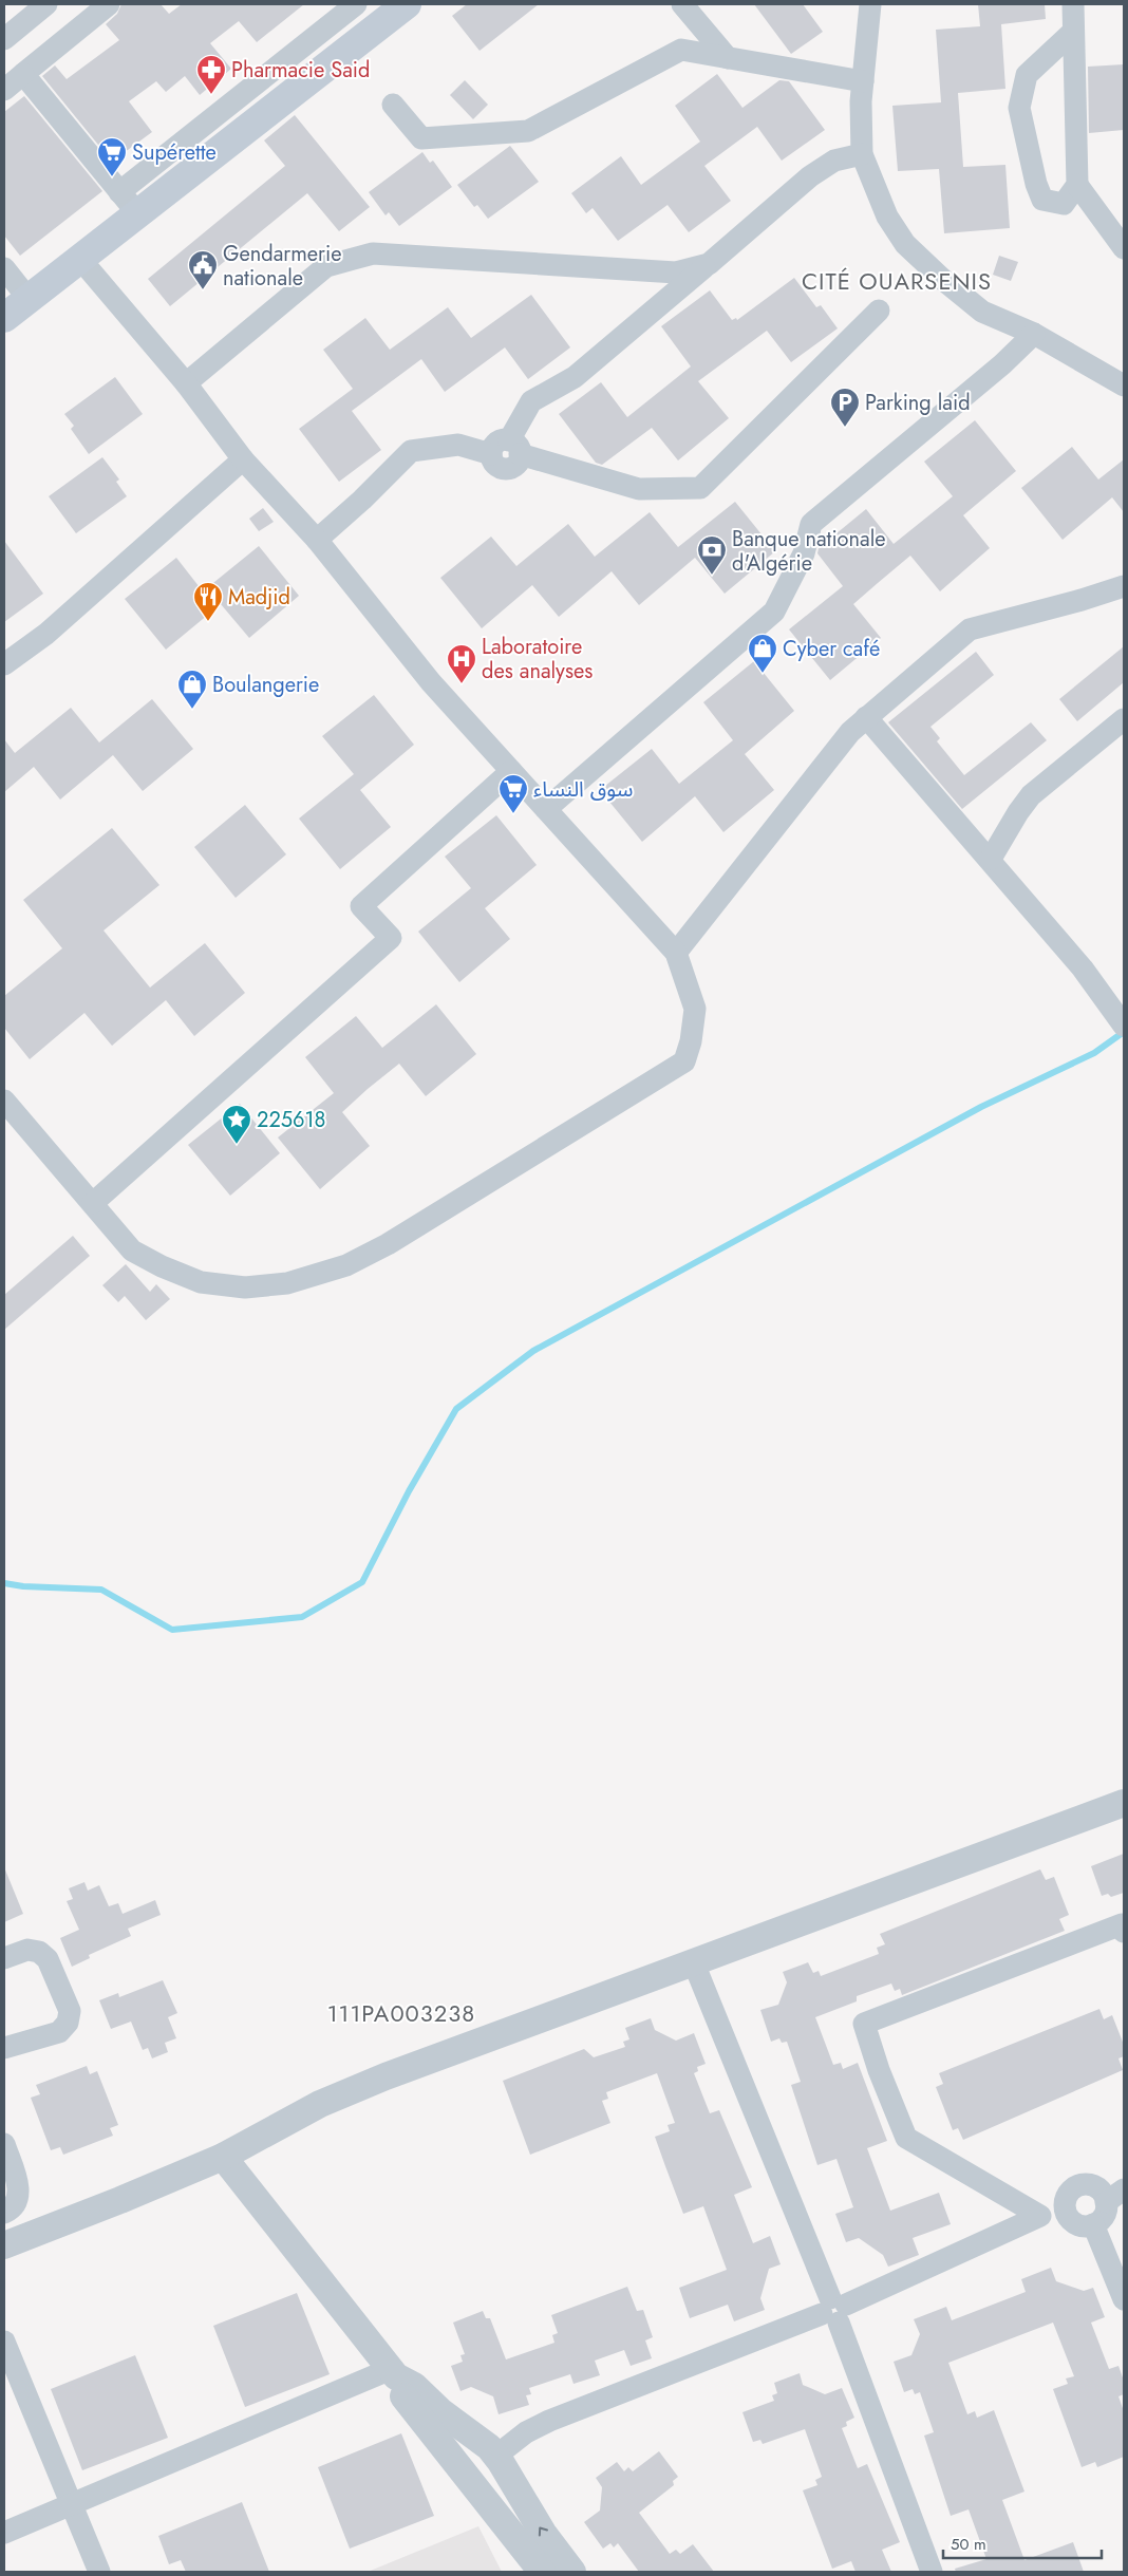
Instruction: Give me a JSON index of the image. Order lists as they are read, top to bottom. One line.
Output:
{"districts":["CITÉ OUARSENIS","111PA003238"],"places":{"pharmacy":["Pharmacie Said"],"supermarket":["Supérette","سوق النساء"],"public building":["Gendarmerie nationale"],"parking":["Parking laid"],"bank":["Banque nationale d'Algérie"],"restaurant":["Madjid"],"shop":["Cyber café","Boulangerie"],"hospital":["Laboratoire des analyses"],"place":["225618"]},"scale_bar":"50 m"}
